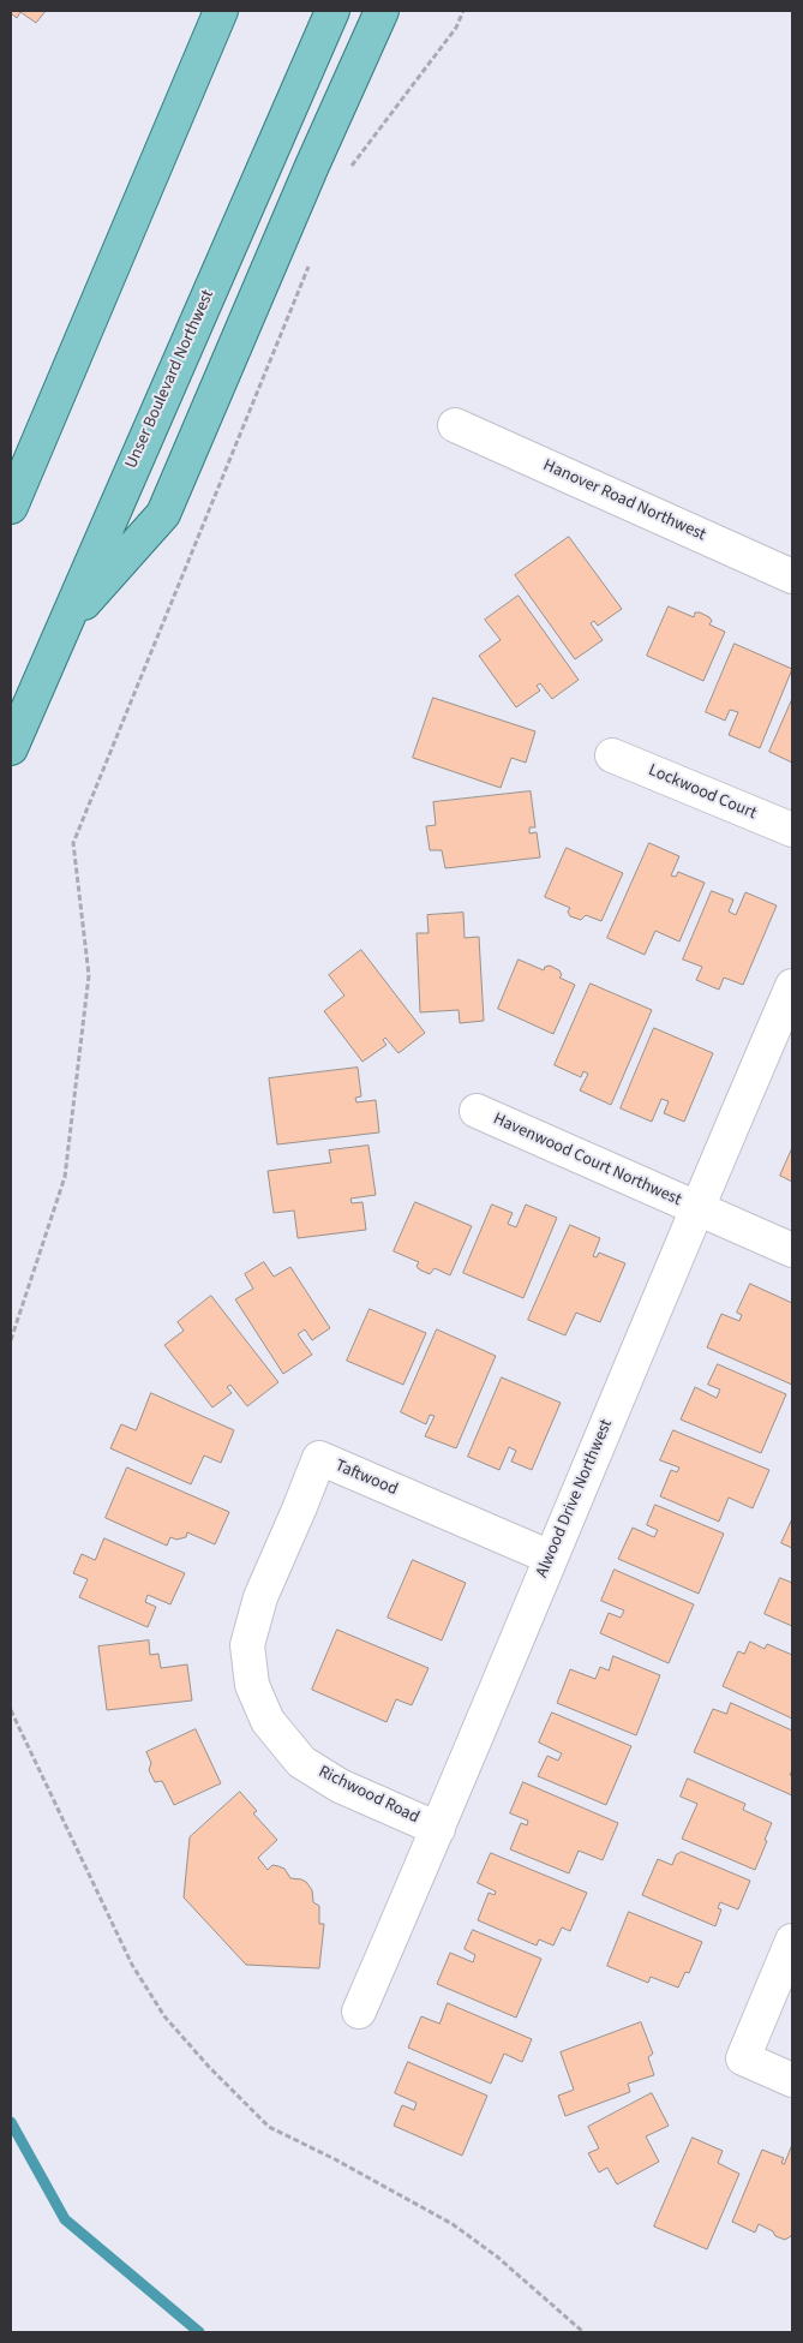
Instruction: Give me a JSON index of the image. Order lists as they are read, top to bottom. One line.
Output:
{"streets":{"main road":["Unser Boulevard Northwest"],"street":["Hanover Road Northwest","Lockwood Court","Havenwood Court Northwest","Taftwood","Alwood Drive Northwest","Richwood Road"]},"crossings":[["Havenwood Court Northwest","Alwood Drive Northwest"],["Taftwood","Alwood Drive Northwest"],["Taftwood","Richwood Road"],["Alwood Drive Northwest","Richwood Road"]]}
